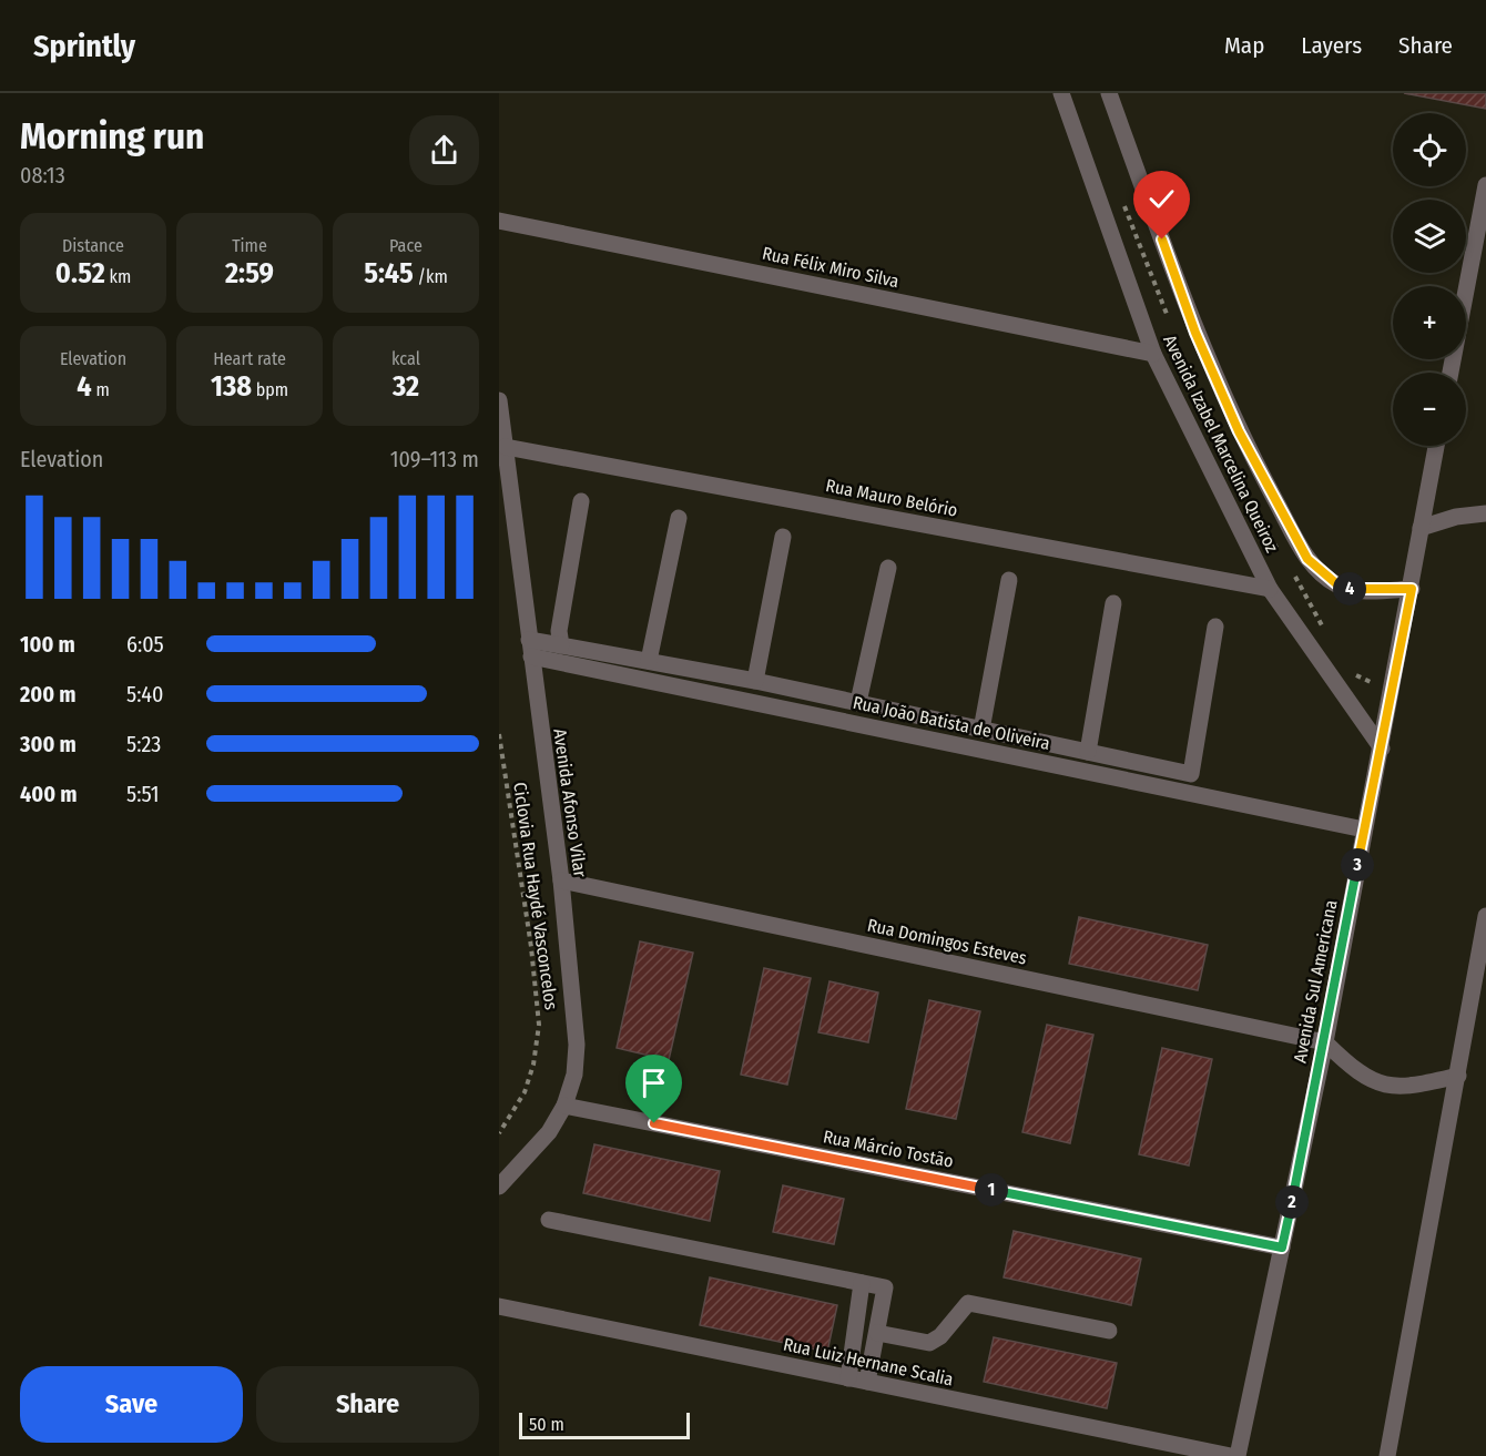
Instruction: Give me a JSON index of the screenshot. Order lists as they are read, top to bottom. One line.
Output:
{"streets":{"street":["Rua Félix Miro Silva","Avenida Izabel Marcelina Queiroz","Rua Mauro Belório","Rua João Batista de Oliveira","Avenida Afonso Vilar","Rua Domingos Esteves","Avenida Sul Americana","Rua Márcio Tostão","Rua Luiz Hernane Scalia"],"path":["Ciclovia Rua Haydé Vasconcelos"]},"crossings":[["Rua Félix Miro Silva","Avenida Izabel Marcelina Queiroz"],["Avenida Izabel Marcelina Queiroz","Rua Mauro Belório"],["Avenida Izabel Marcelina Queiroz","Avenida Sul Americana"],["Rua Mauro Belório","Avenida Afonso Vilar"],["Rua João Batista de Oliveira","Avenida Afonso Vilar"],["Rua João Batista de Oliveira","Avenida Sul Americana"],["Avenida Afonso Vilar","Rua Domingos Esteves"],["Avenida Afonso Vilar","Rua Márcio Tostão"],["Rua Domingos Esteves","Avenida Sul Americana"],["Avenida Sul Americana","Rua Márcio Tostão"]],"scale_bar":"50 m","page":{"header":"Sprintly","nav":["Map","Layers","Share"],"heading":["Morning run","08:13"],"map_buttons":["+","−"],"stats":[["Distance","0.52 km"],["Time","2:59"],["Pace","5:45 /km"],["Elevation","4 m"],["Heart rate","138 bpm"],["kcal","32"]],"chart":["Elevation","109–113 m"],"pins":["4","3","1","2"],"list":[{"name":"100 m","note":"6:05"},{"name":"200 m","note":"5:40"},{"name":"300 m","note":"5:23"},{"name":"400 m","note":"5:51"}],"buttons":["Save","Share"],"scale":"50 m"}}
